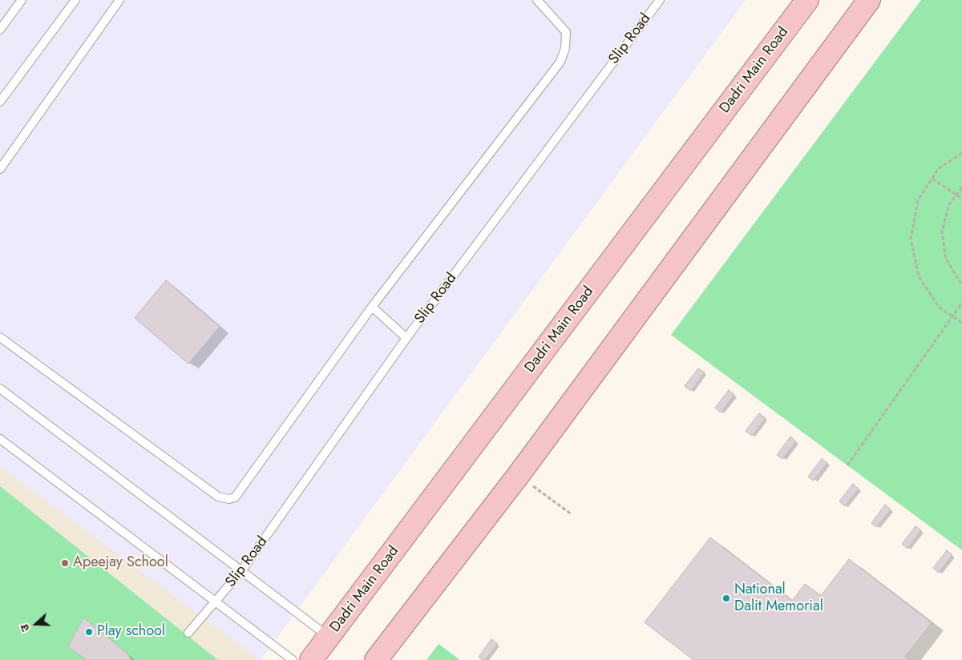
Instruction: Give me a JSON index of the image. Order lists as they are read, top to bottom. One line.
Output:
{"streets":{"highway":["Dadri Main Road"],"lane":["Slip Road"]},"places":["Apeejay School","National Dalit Memorial","Play school"],"north":"left"}
